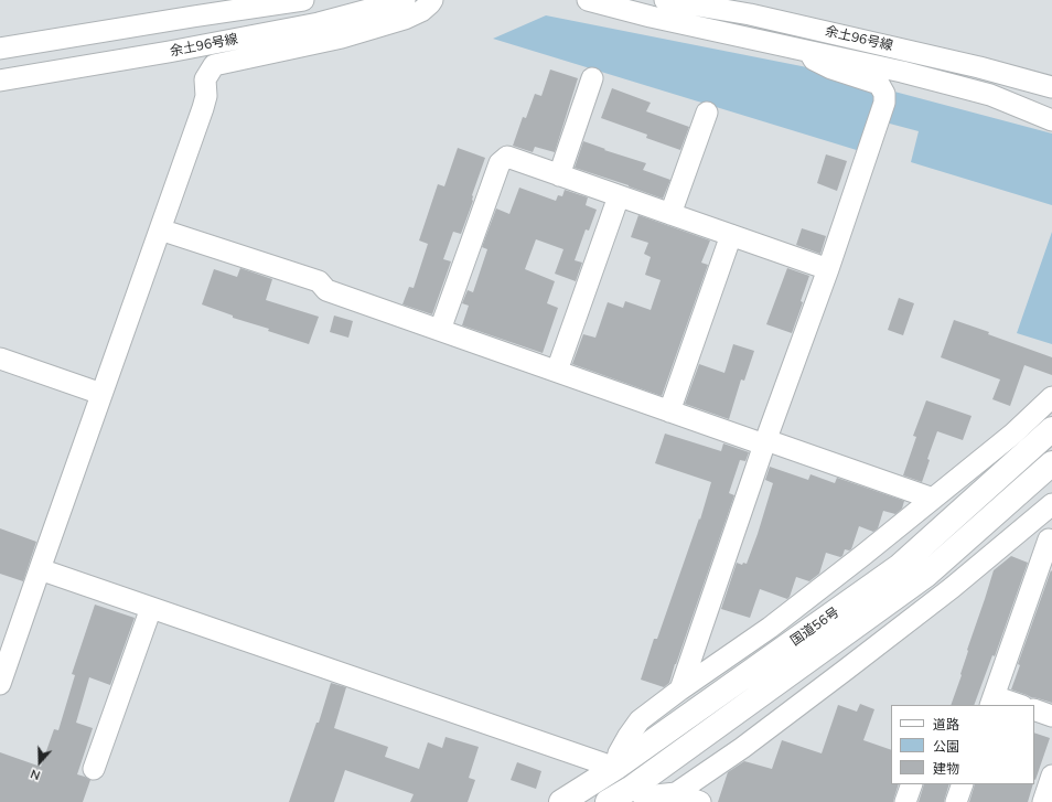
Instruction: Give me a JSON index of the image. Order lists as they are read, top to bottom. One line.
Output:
{"streets":{"highway":["国道56号"],"street":["余土96号線"]},"legend":["道路","公園","建物"],"north":"bottom"}
